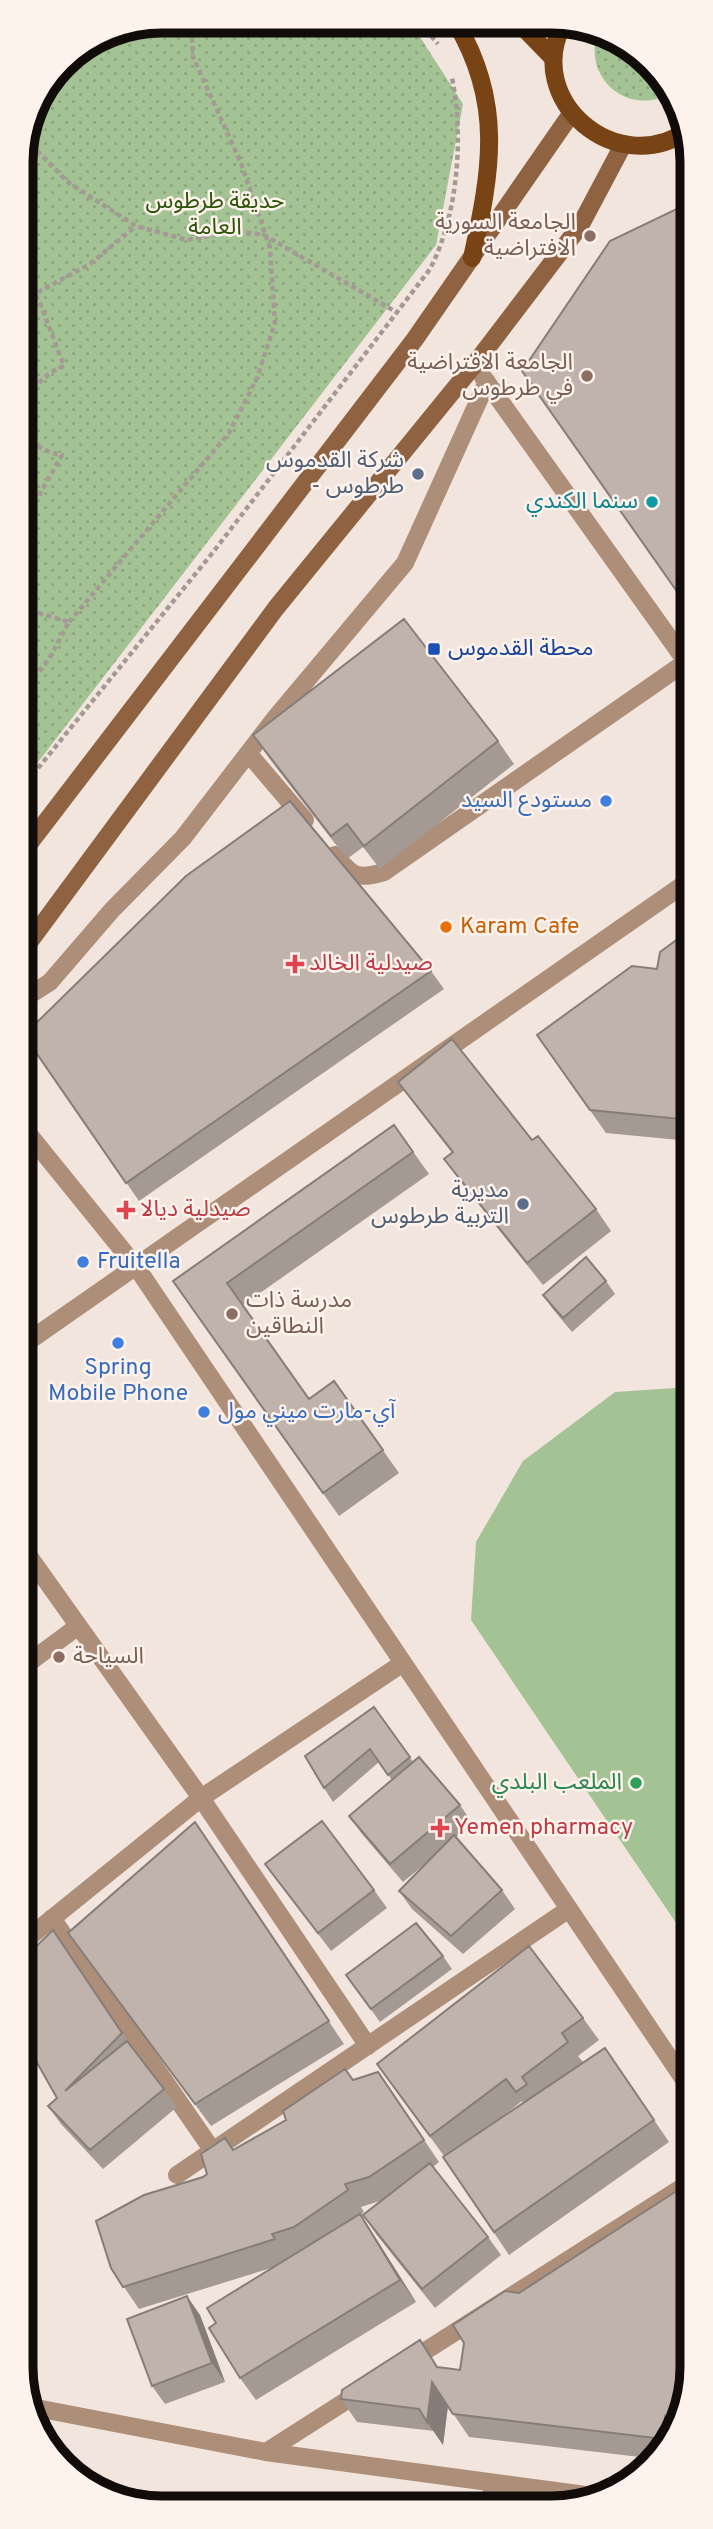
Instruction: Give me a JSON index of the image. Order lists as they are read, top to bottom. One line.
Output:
{"parks":["حديقة طرطوس العامة"],"places":{"other":["الجامعة السورية الافتراضية","الجامعة الافتراضية في طرطوس","شركة القدموس - طرطوس","سنما الكندي","مستودع السيد","Karam Cafe","مديرية التربية طرطوس","Fruitella","مدرسة ذات النطاقين","Spring Mobile Phone","آي-مارت ميني مول","السياحة","الملعب البلدي"],"transit":["محطة القدموس"],"health":["صيدلية الخالد","صيدلية ديالا","Yemen pharmacy"]}}
